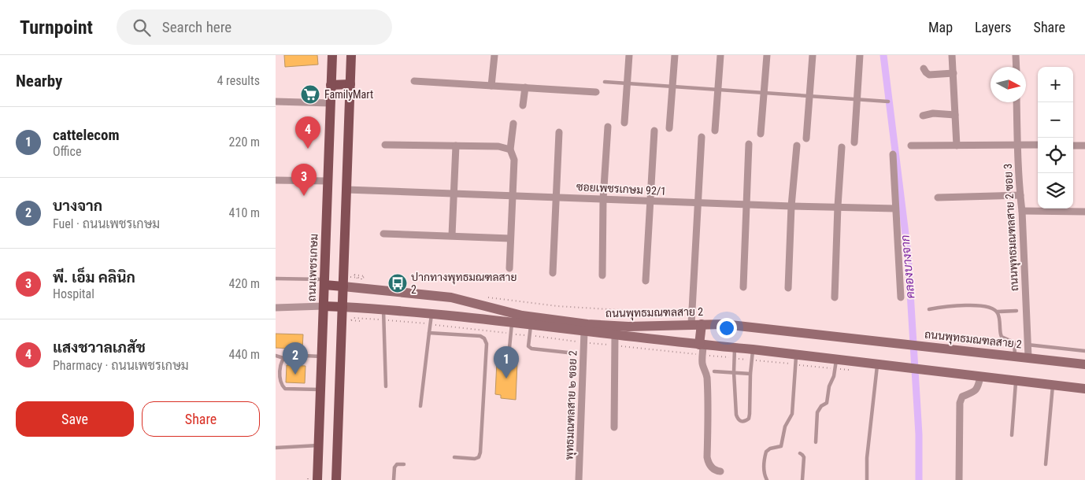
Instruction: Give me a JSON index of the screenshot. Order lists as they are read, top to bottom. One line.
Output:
{"streets":{"main road":["ถนนเพชรเกษม","ถนนพุทธมณฑลสาย 2"],"street":["ซอยเพชรเกษม 92/1","ถนนพุทธมณฑลสาย 2 ซอย 3","พุทธมณฑลสาย ๒ ซอย 2"]},"crossings":[["ถนนพุทธมณฑลสาย 2 ซอย 3","ถนนพุทธมณฑลสาย 2"],["ถนนพุทธมณฑลสาย 2","พุทธมณฑลสาย ๒ ซอย 2"]],"water":["คลองบางจาก"],"places":{"supermarket":["FamilyMart"],"bus stop":["ปากทางพุทธมณฑลสาย 2"]},"north":"right","page":{"header":"Turnpoint","search":"Search here","nav":["Map","Layers","Share"],"heading":["Nearby","4 results"],"map_buttons":["+","−"],"list":[{"mark":"1","name":"cattelecom","note":"Office","value":"220 m"},{"mark":"2","name":"บางจาก","note":"Fuel · ถนนเพชรเกษม","value":"410 m"},{"mark":"3","name":"พี. เอ็ม คลินิก","note":"Hospital","value":"420 m"},{"mark":"4","name":"แสงชวาลเภสัช","note":"Pharmacy · ถนนเพชรเกษม","value":"440 m"}],"pins":["4","3","2","1"],"buttons":["Save","Share"]}}
